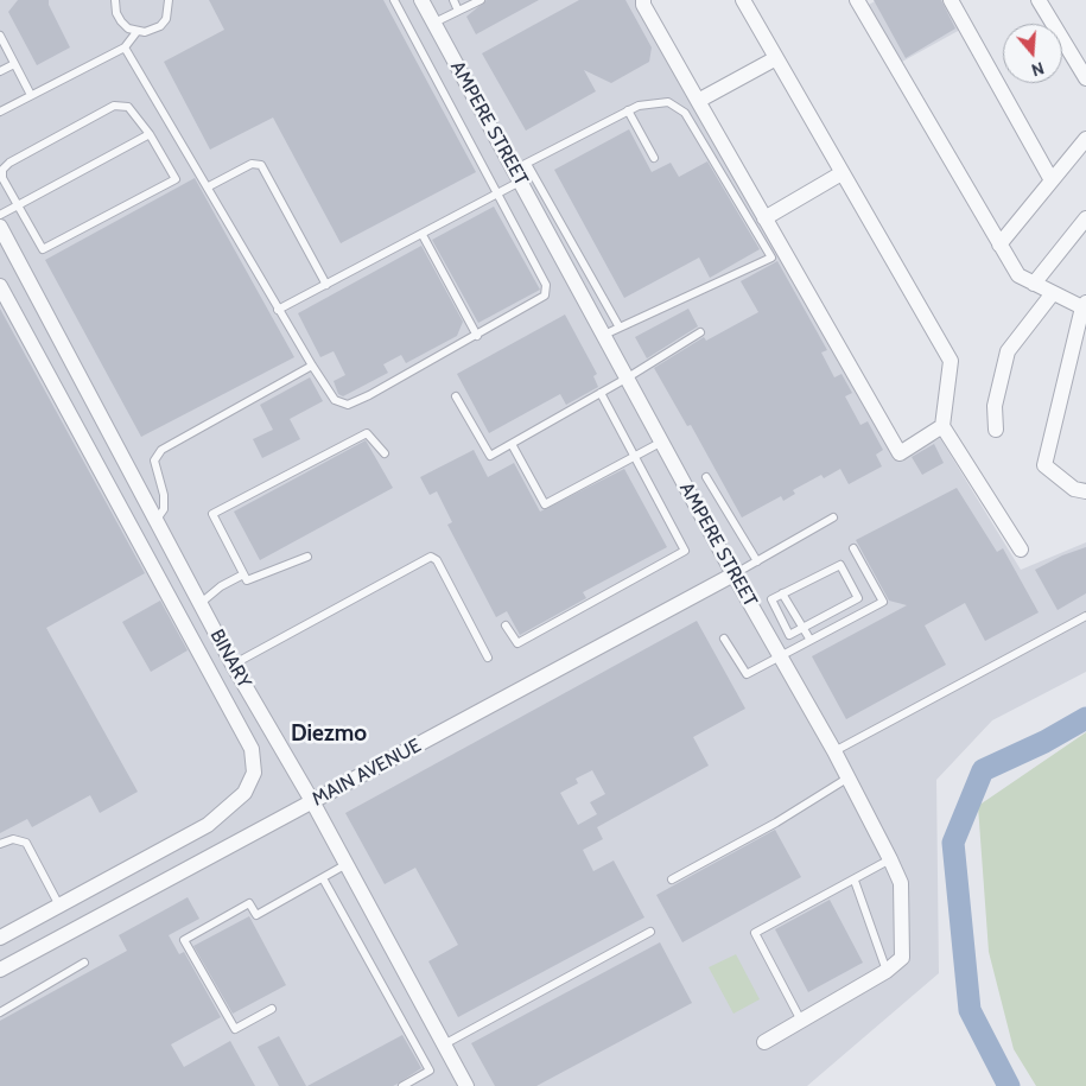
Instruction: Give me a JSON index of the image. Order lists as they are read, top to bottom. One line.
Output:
{"streets":{"street":["AMPERE STREET","BINARY","MAIN AVENUE"]},"crossings":[["AMPERE STREET","MAIN AVENUE"],["BINARY","MAIN AVENUE"]],"districts":["Diezmo"],"north":"bottom"}
